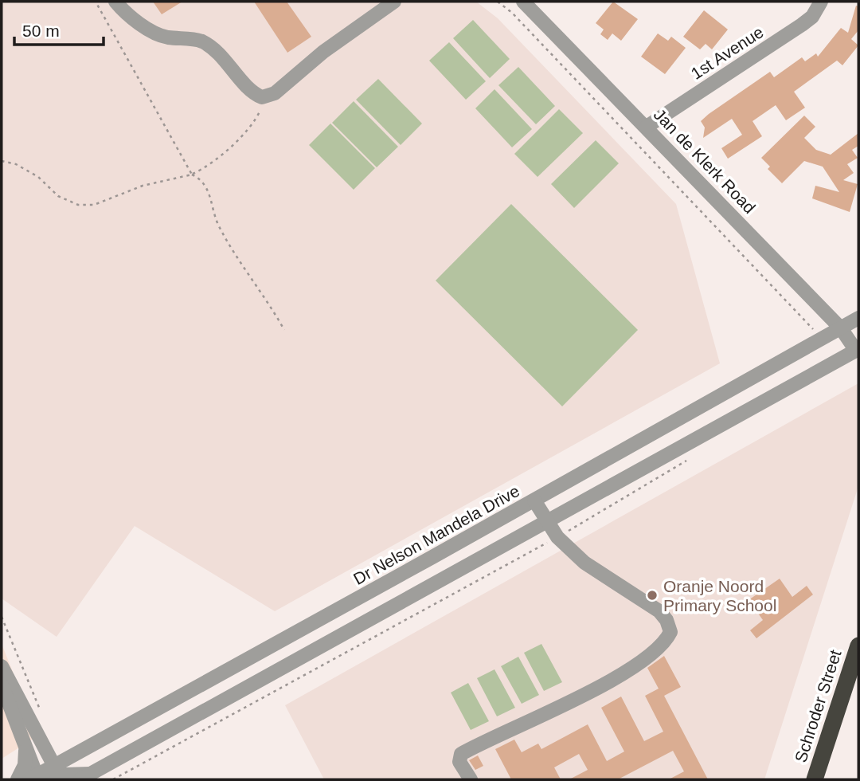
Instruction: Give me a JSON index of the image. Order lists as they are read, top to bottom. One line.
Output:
{"streets":{"highway":["Schroder Street"],"street":["1st Avenue","Jan de Klerk Road","Dr Nelson Mandela Drive"]},"crossings":[["1st Avenue","Jan de Klerk Road"],["Jan de Klerk Road","Dr Nelson Mandela Drive"]],"places":["Oranje Noord Primary School"],"scale_bar":"50 m"}
